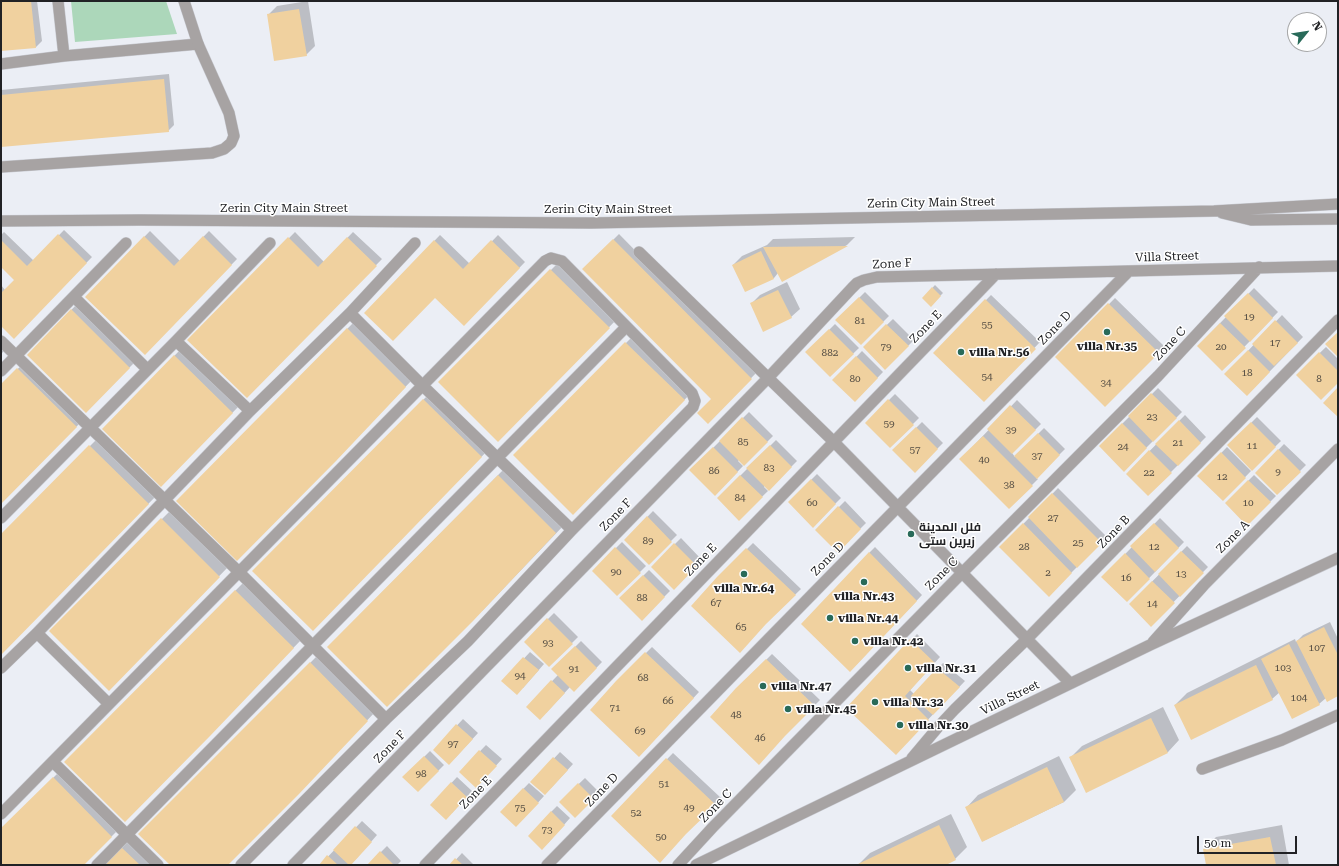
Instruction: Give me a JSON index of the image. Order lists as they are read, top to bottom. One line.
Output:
{"streets":{"street":["Zerin City Main Street","Villa Street","Zone F","Zone E","Zone D","Zone C","Zone B","Zone A"]},"crossings":[["Villa Street","Zone F"],["Villa Street","Zone E"],["Villa Street","Zone D"],["Villa Street","Zone C"],["Villa Street","Zone B"],["Villa Street","Zone A"],["Zone F","Zone E"]],"places":["villa Nr.35","villa Nr.56","فلل المدينة زیرین ستی","villa Nr.64","villa Nr.43","villa Nr.44","villa Nr.42","villa Nr.31","villa Nr.47","villa Nr.32","villa Nr.45","villa Nr.30"],"house_numbers":["19","81","55","17","79","20","882","18","54","80","8","34","23","59","39","85","21","11","24","57","37","40","83","86","9","22","12","38","84","60","10","27","89","25","28","12","90","2","13","16","88","67","14","65","93","107","103","91","94","68","104","66","71","48","69","46","97","98","51","75","49","52","73","50"],"scale_bar":"50 m","north":"top right"}
